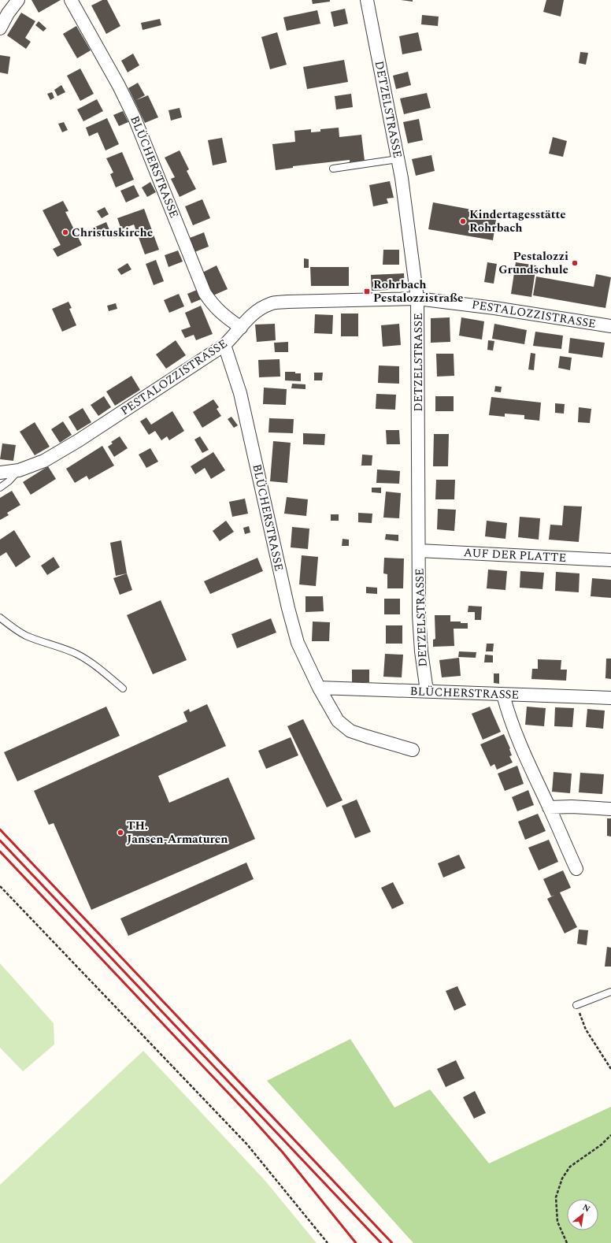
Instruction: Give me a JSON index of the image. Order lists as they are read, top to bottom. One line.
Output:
{"streets":{"street":["DETZELSTRASSE","BLÜCHERSTRASSE","PESTALOZZISTRASSE","AUF DER PLATTE"]},"crossings":[["DETZELSTRASSE","BLÜCHERSTRASSE"],["DETZELSTRASSE","PESTALOZZISTRASSE"],["DETZELSTRASSE","AUF DER PLATTE"],["BLÜCHERSTRASSE","PESTALOZZISTRASSE"]],"places":{"other":["Kindertagesstätte Rohrbach","Christuskirche","Pestalozzi Grundschule","TH. Jansen-Armaturen"],"transit":["Rohrbach Pestalozzistraße"]},"north":"top right"}
